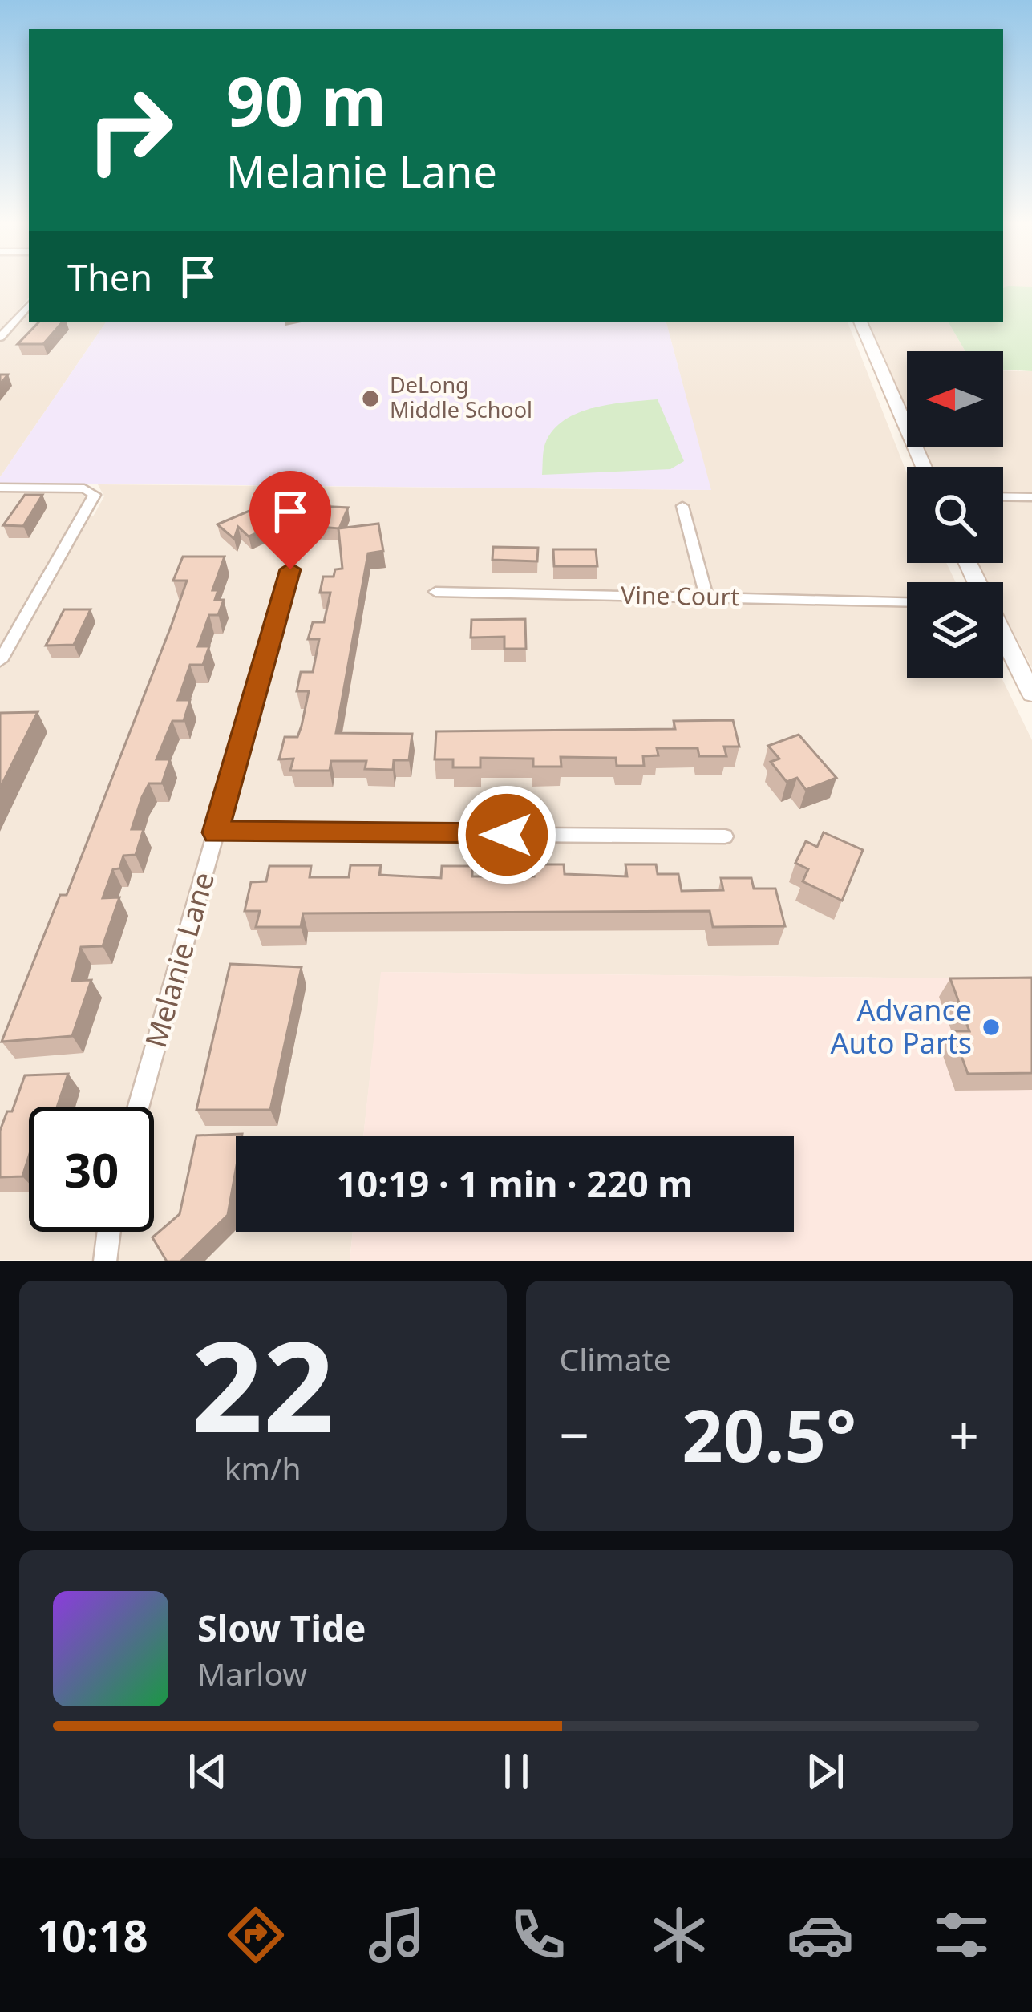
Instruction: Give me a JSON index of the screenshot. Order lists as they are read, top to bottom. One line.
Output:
{"streets":{"street":["Vine Court","Melanie Lane"]},"places":["DeLong Middle School","Advance Auto Parts"],"north":"left","page":{"turn":["90 m","Melanie Lane"],"then":"Then","limit":"30","trip":"10:19 · 1 min · 220 m","tile":[["22","km/h"],"Climate"],"heat":["−","20.5°","+"],"song":["Slow Tide","Marlow"],"tabs":"10:18"}}
